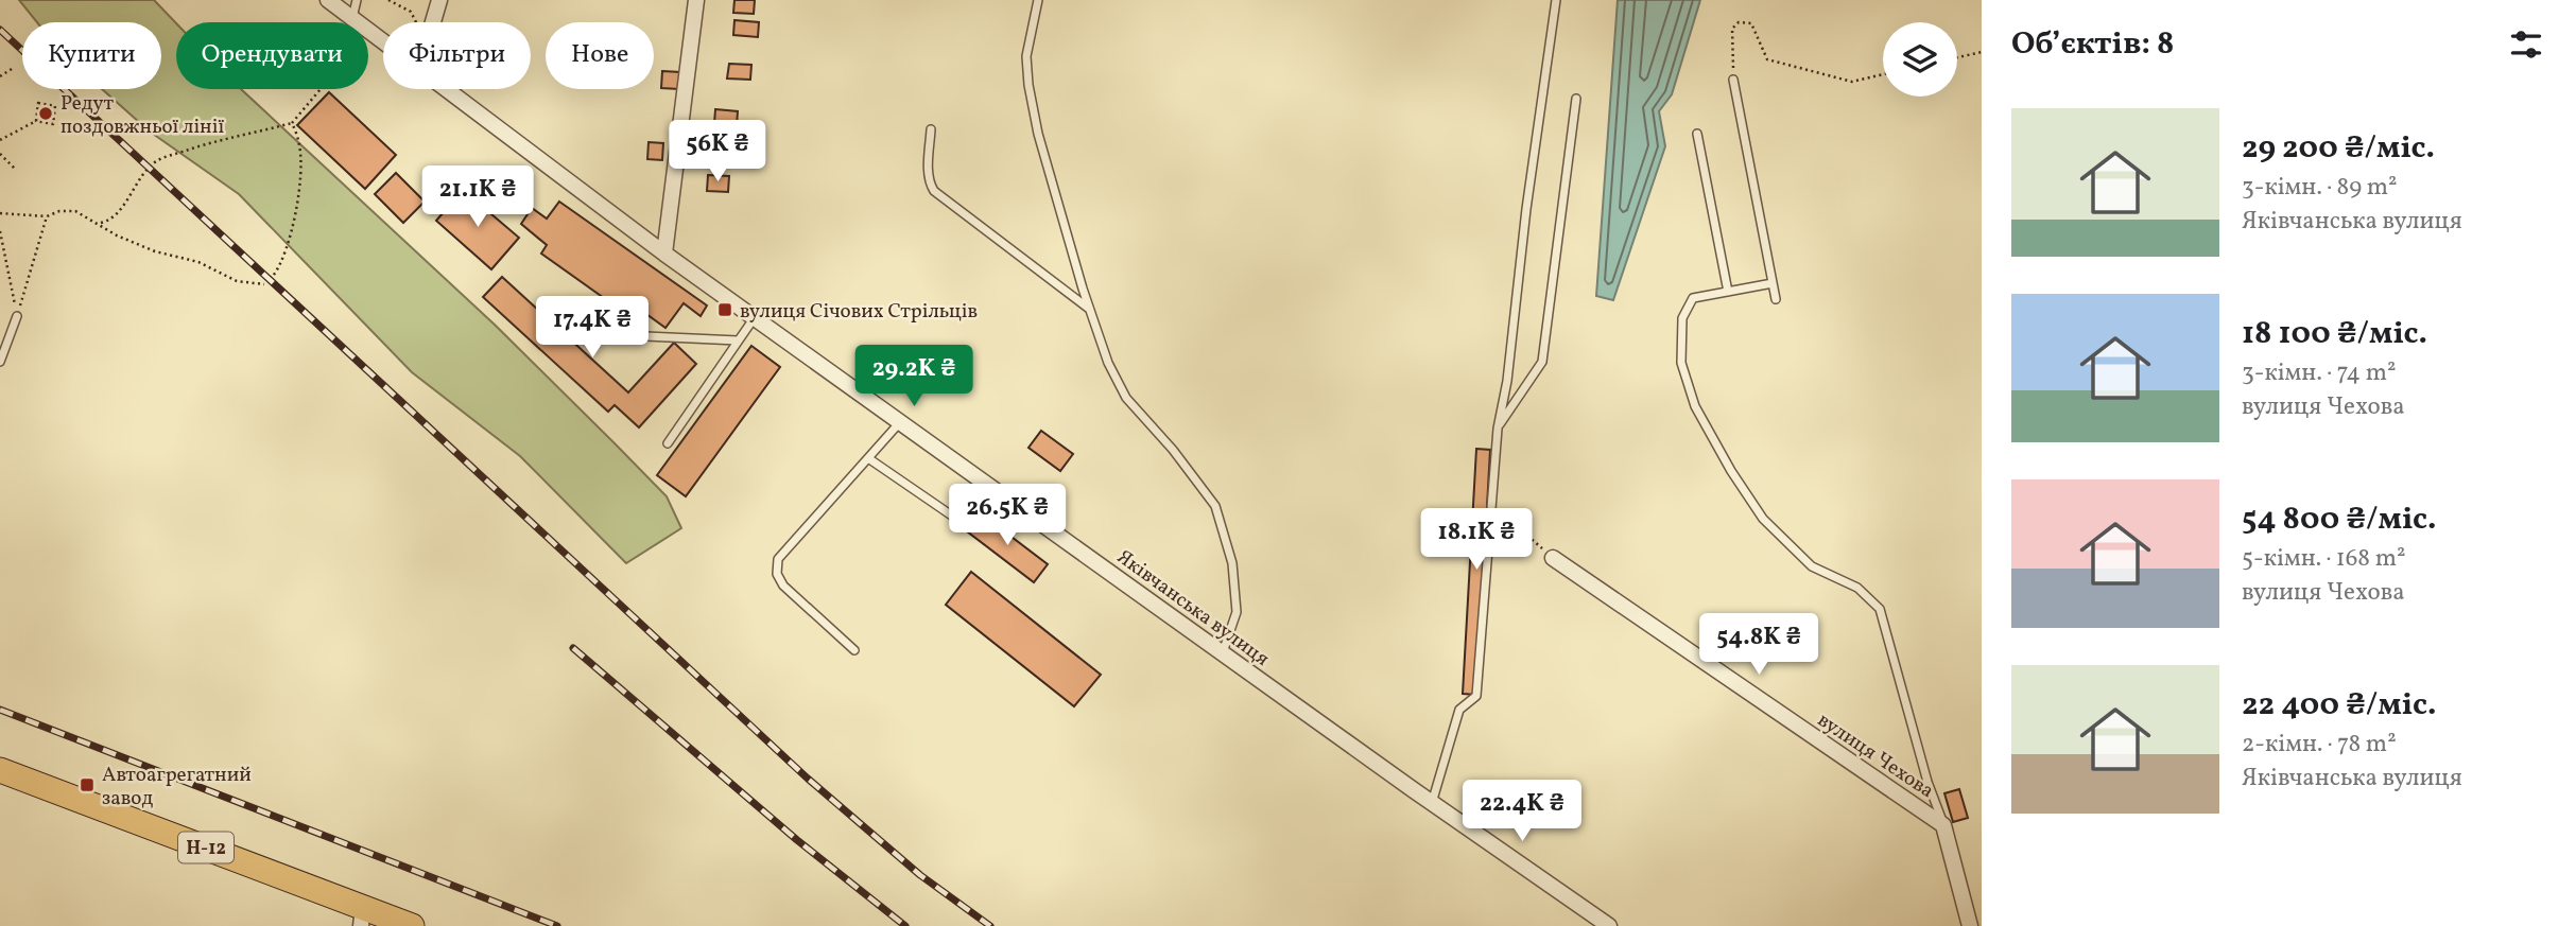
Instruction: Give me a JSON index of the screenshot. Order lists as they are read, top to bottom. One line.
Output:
{"streets":{"main road":["Н-12"],"street":["Яківчанська вулиця","вулиця Чехова"]},"places":{"other":["Редут поздовжньої лінії"],"transit":["вулиця Січових Стрільців","Автоагрегатний завод"]},"page":{"heading":"Об’єктів: 8","chip":["Купити","Орендувати","Фільтри","Нове"],"list":[{"name":"29 200 ₴/міс.","note":"3-кімн. · 89 m² · Яківчанська вулиця"},{"name":"18 100 ₴/міс.","note":"3-кімн. · 74 m² · вулиця Чехова"},{"name":"54 800 ₴/міс.","note":"5-кімн. · 168 m² · вулиця Чехова"},{"name":"22 400 ₴/міс.","note":"2-кімн. · 78 m² · Яківчанська вулиця"}],"price":["56K ₴","21.1K ₴","17.4K ₴","29.2K ₴","26.5K ₴","18.1K ₴","54.8K ₴","22.4K ₴"]}}
